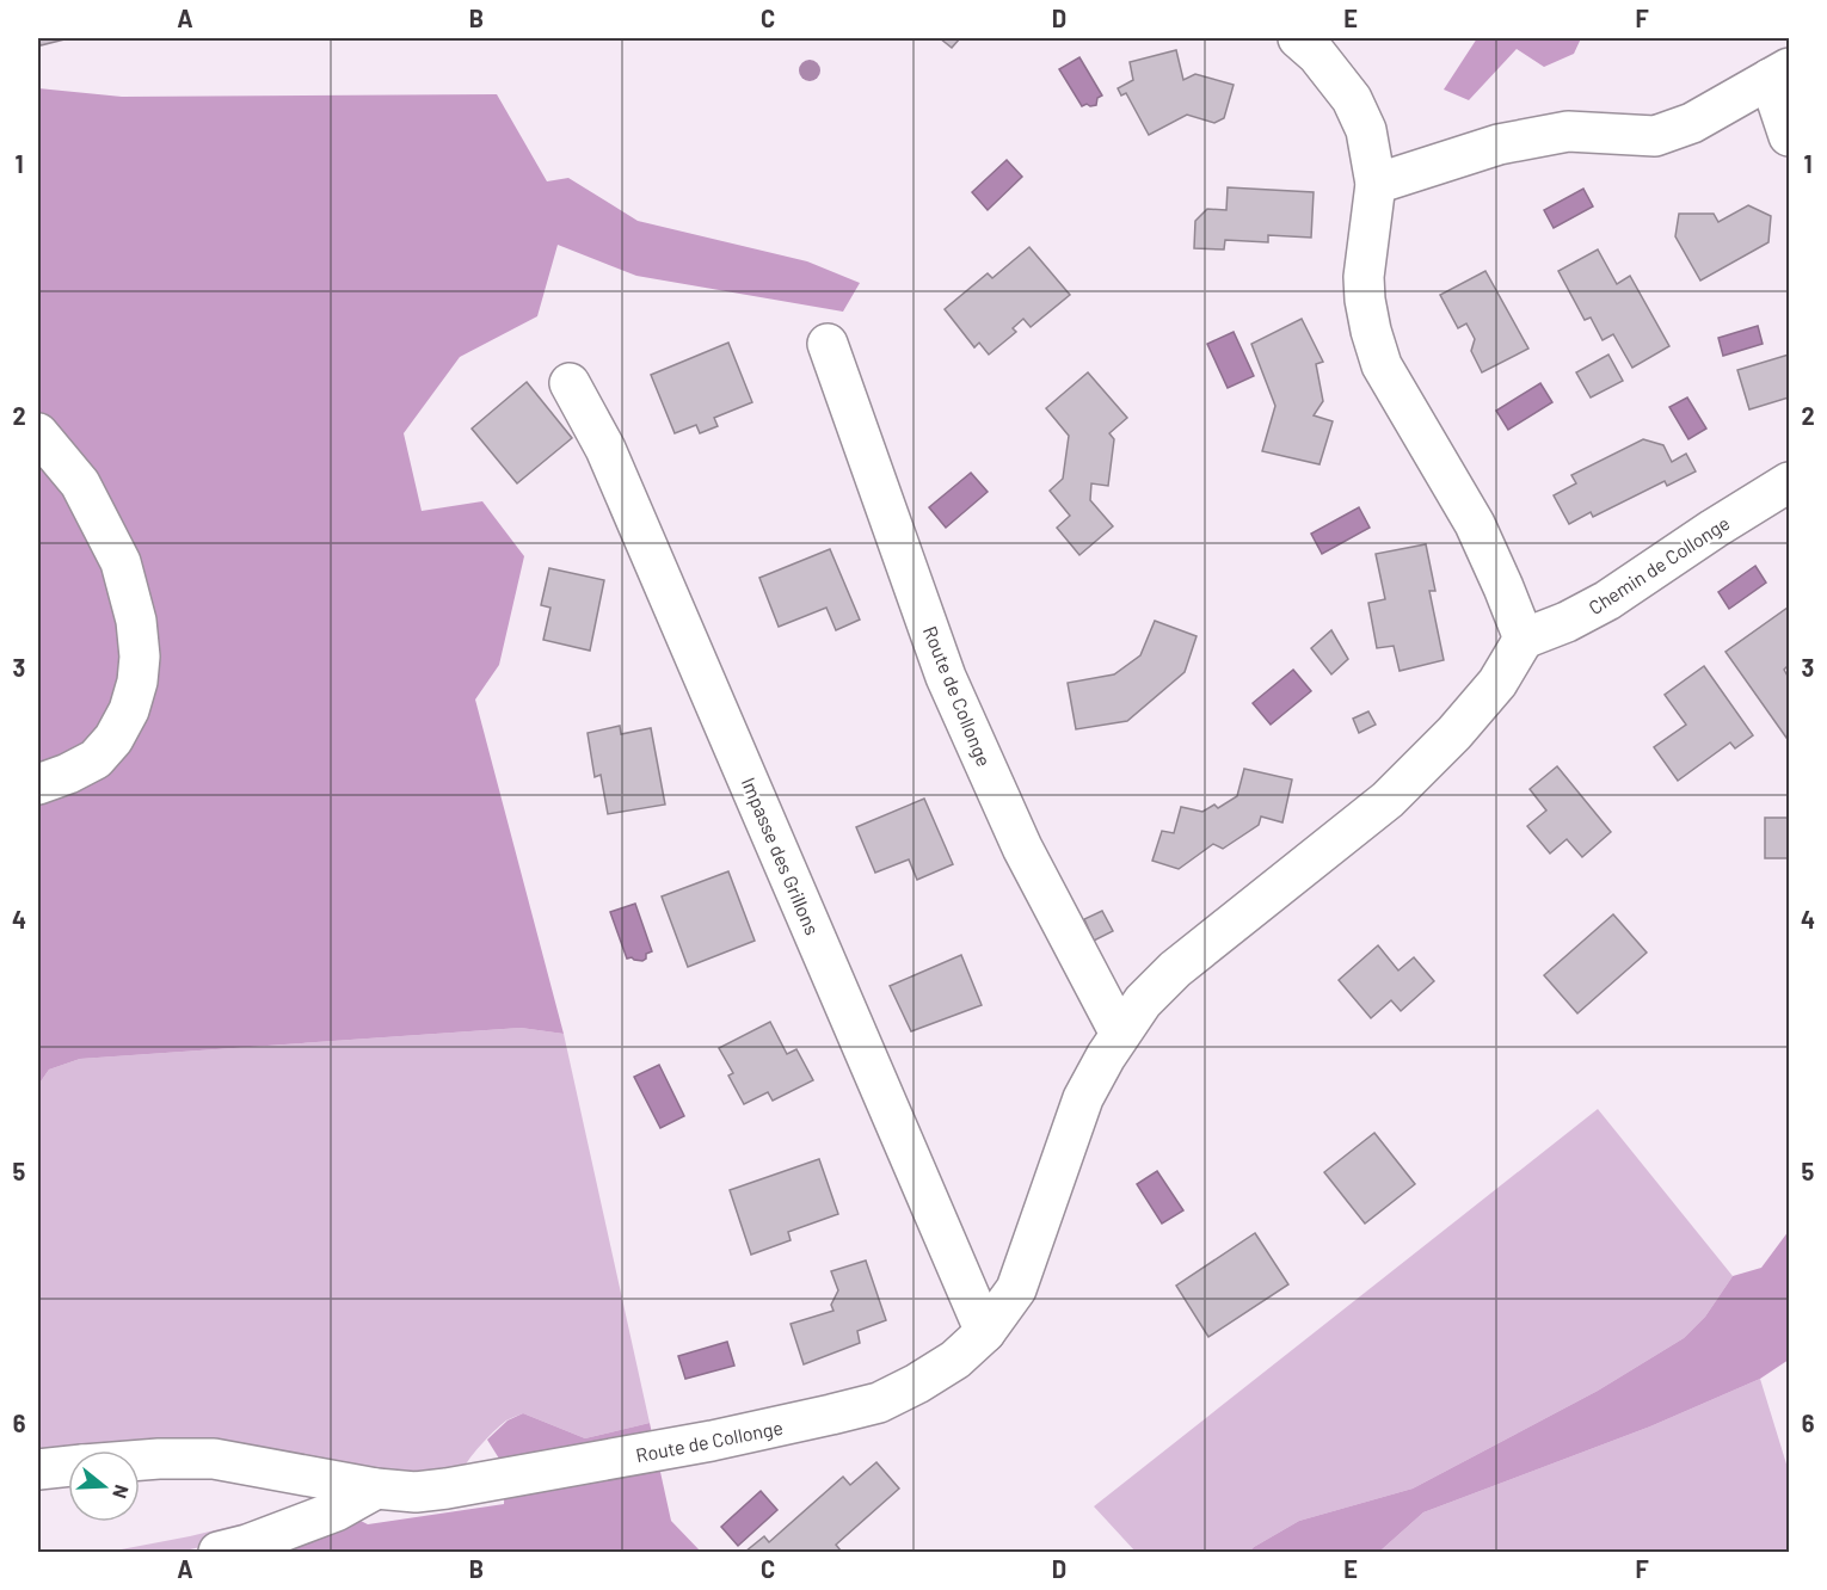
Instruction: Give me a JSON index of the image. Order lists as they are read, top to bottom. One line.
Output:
{"streets":{"street":["Chemin de Collonge","Route de Collonge","Impasse des Grillons"]},"crossings":[["Chemin de Collonge","Route de Collonge"],["Route de Collonge","Impasse des Grillons"]],"north":"right","grid":{"columns":["A","B","C","D","E","F"],"rows":["1","2","3","4","5","6"]}}
